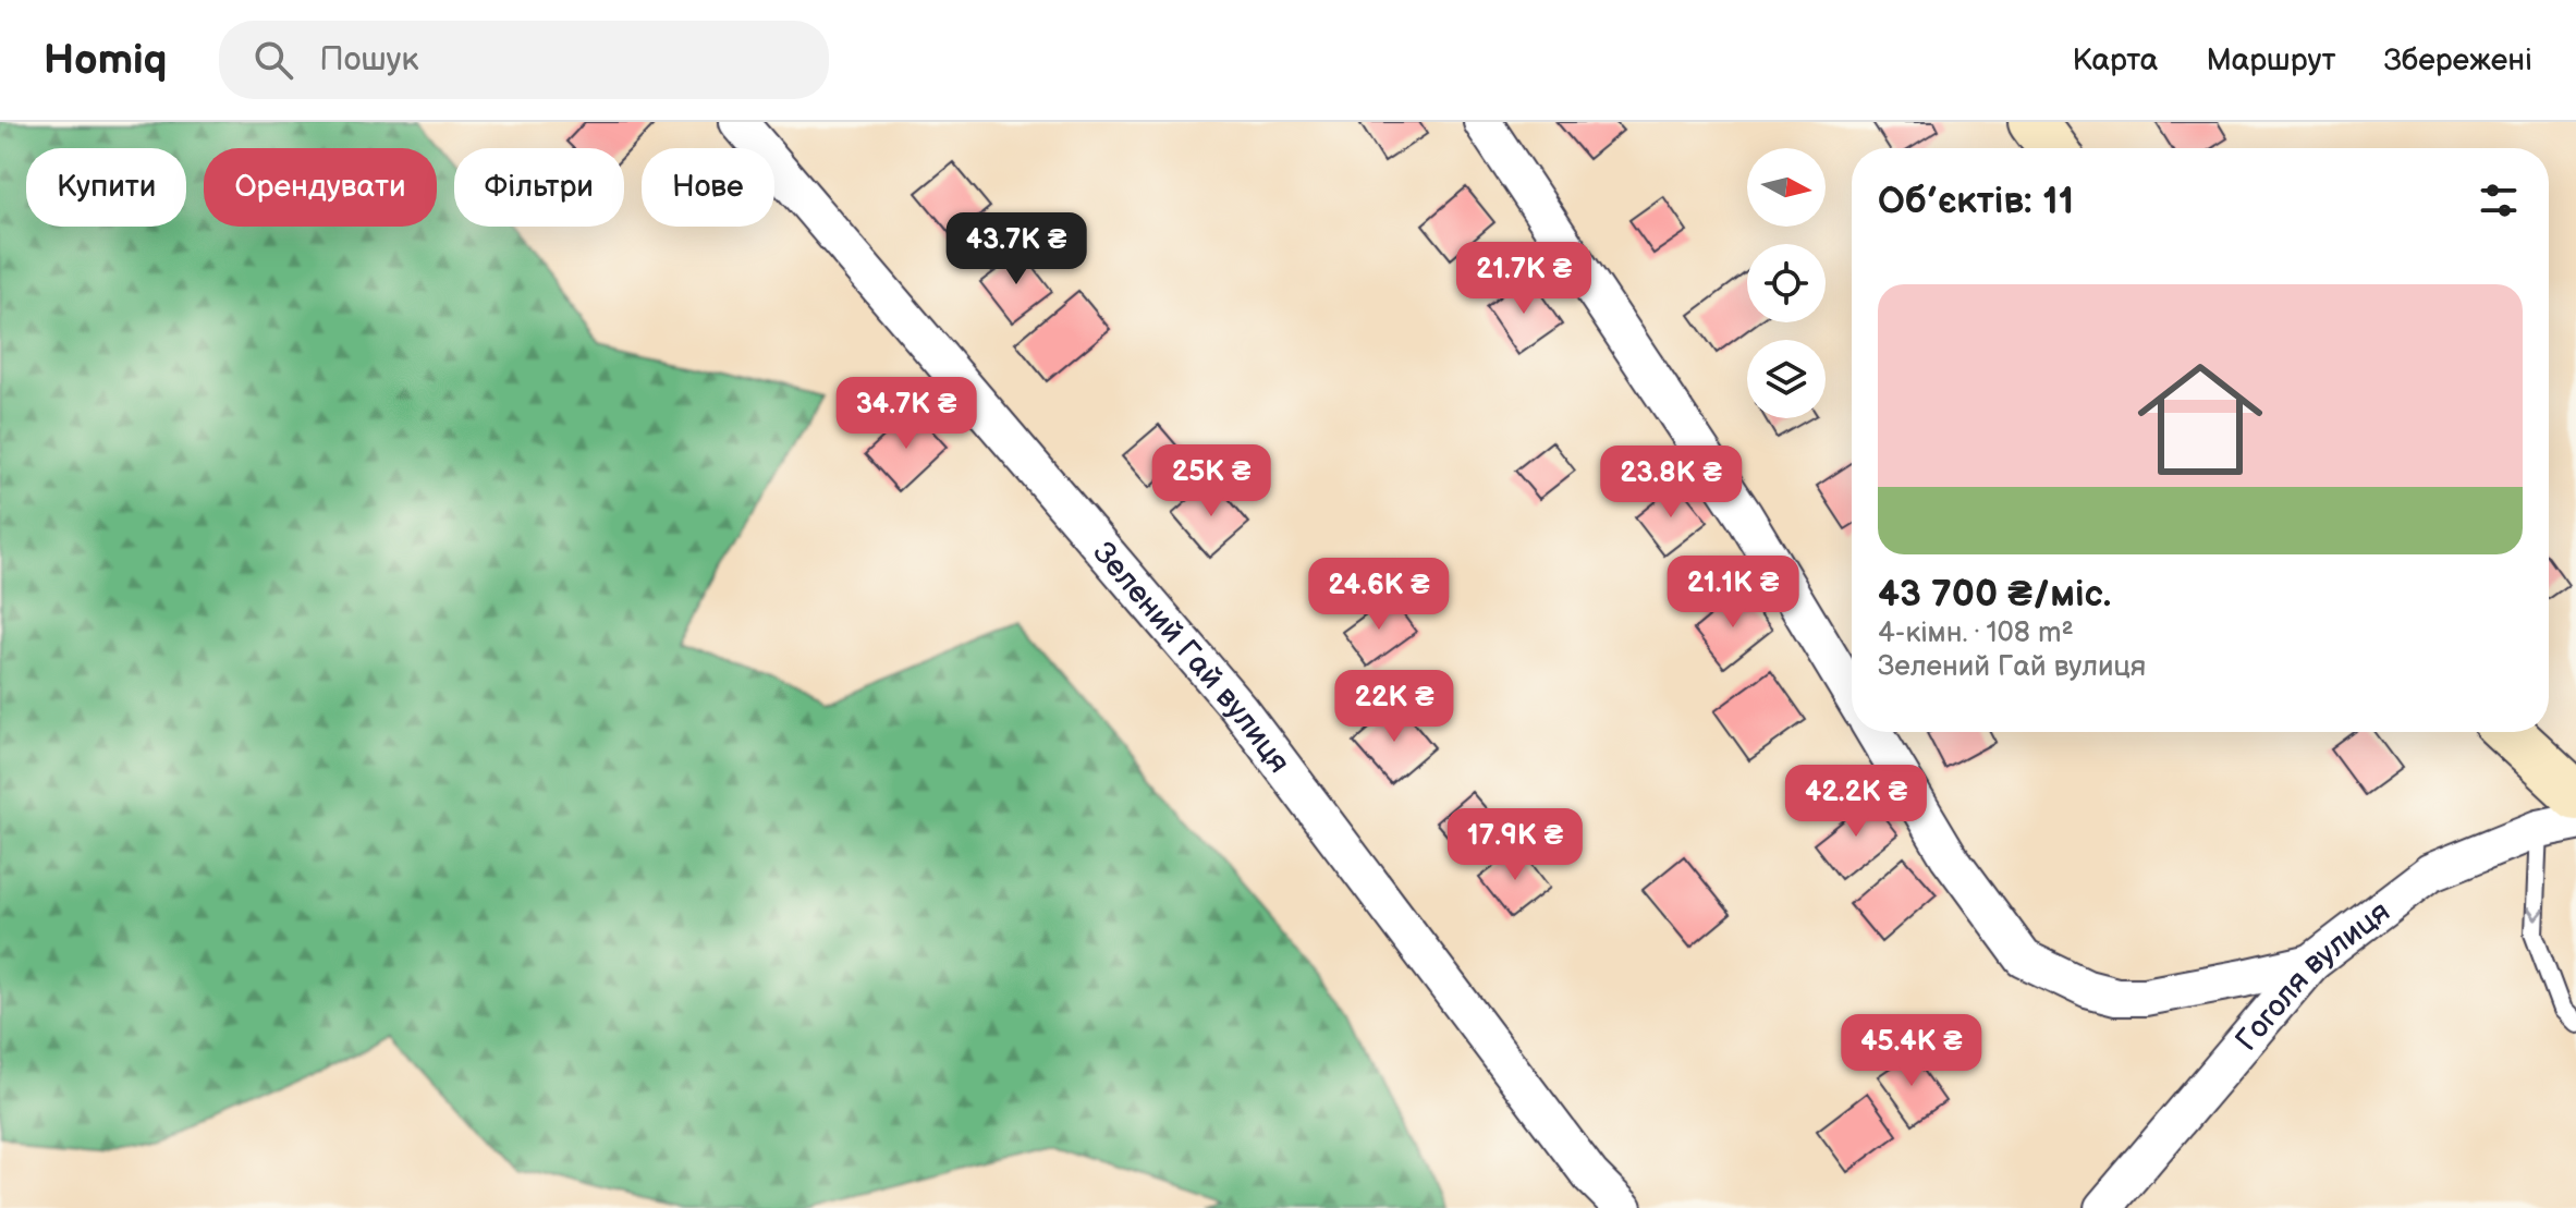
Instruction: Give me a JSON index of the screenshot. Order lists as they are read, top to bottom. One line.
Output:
{"streets":{"street":["Зелений Гай вулиця","Гоголя вулиця"]},"north":"right","page":{"header":"Homiq","search":"Пошук","nav":["Карта","Маршрут","Збережені"],"chip":["Купити","Орендувати","Фільтри","Нове"],"heading":"Об’єктів: 11","price":["43.7K ₴","21.7K ₴","34.7K ₴","25K ₴","23.8K ₴","21.1K ₴","24.6K ₴","22K ₴","42.2K ₴","17.9K ₴","45.4K ₴"],"list":[{"name":"43 700 ₴/міс.","note":"4-кімн. · 108 m² · Зелений Гай вулиця"}]}}
